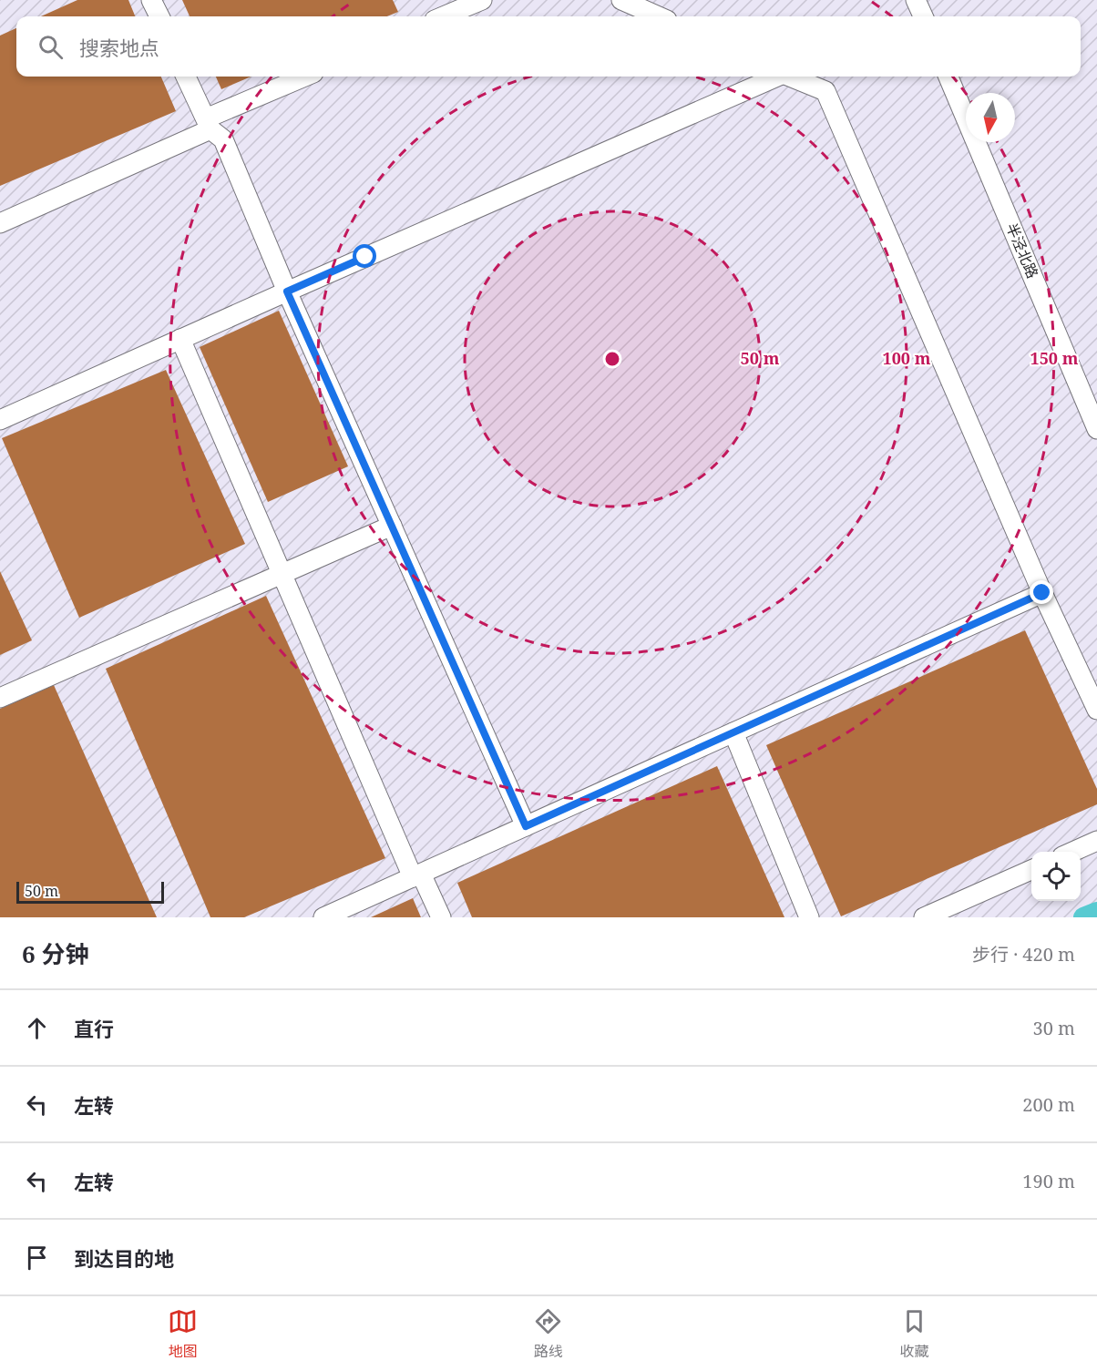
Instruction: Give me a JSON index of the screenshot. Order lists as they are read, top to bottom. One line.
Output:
{"streets":{"street":["半泾北路"]},"scale_bar":"50 m","north":"bottom","page":{"search":"搜索地点","scale":"50 m","heading":["6 分钟","步行 · 420 m"],"list":[["直行","30 m"],["左转","200 m"],["左转","190 m"],"到达目的地"],"nav":["地图","路线","收藏"]},"rings":["50 m","100 m","150 m"]}
